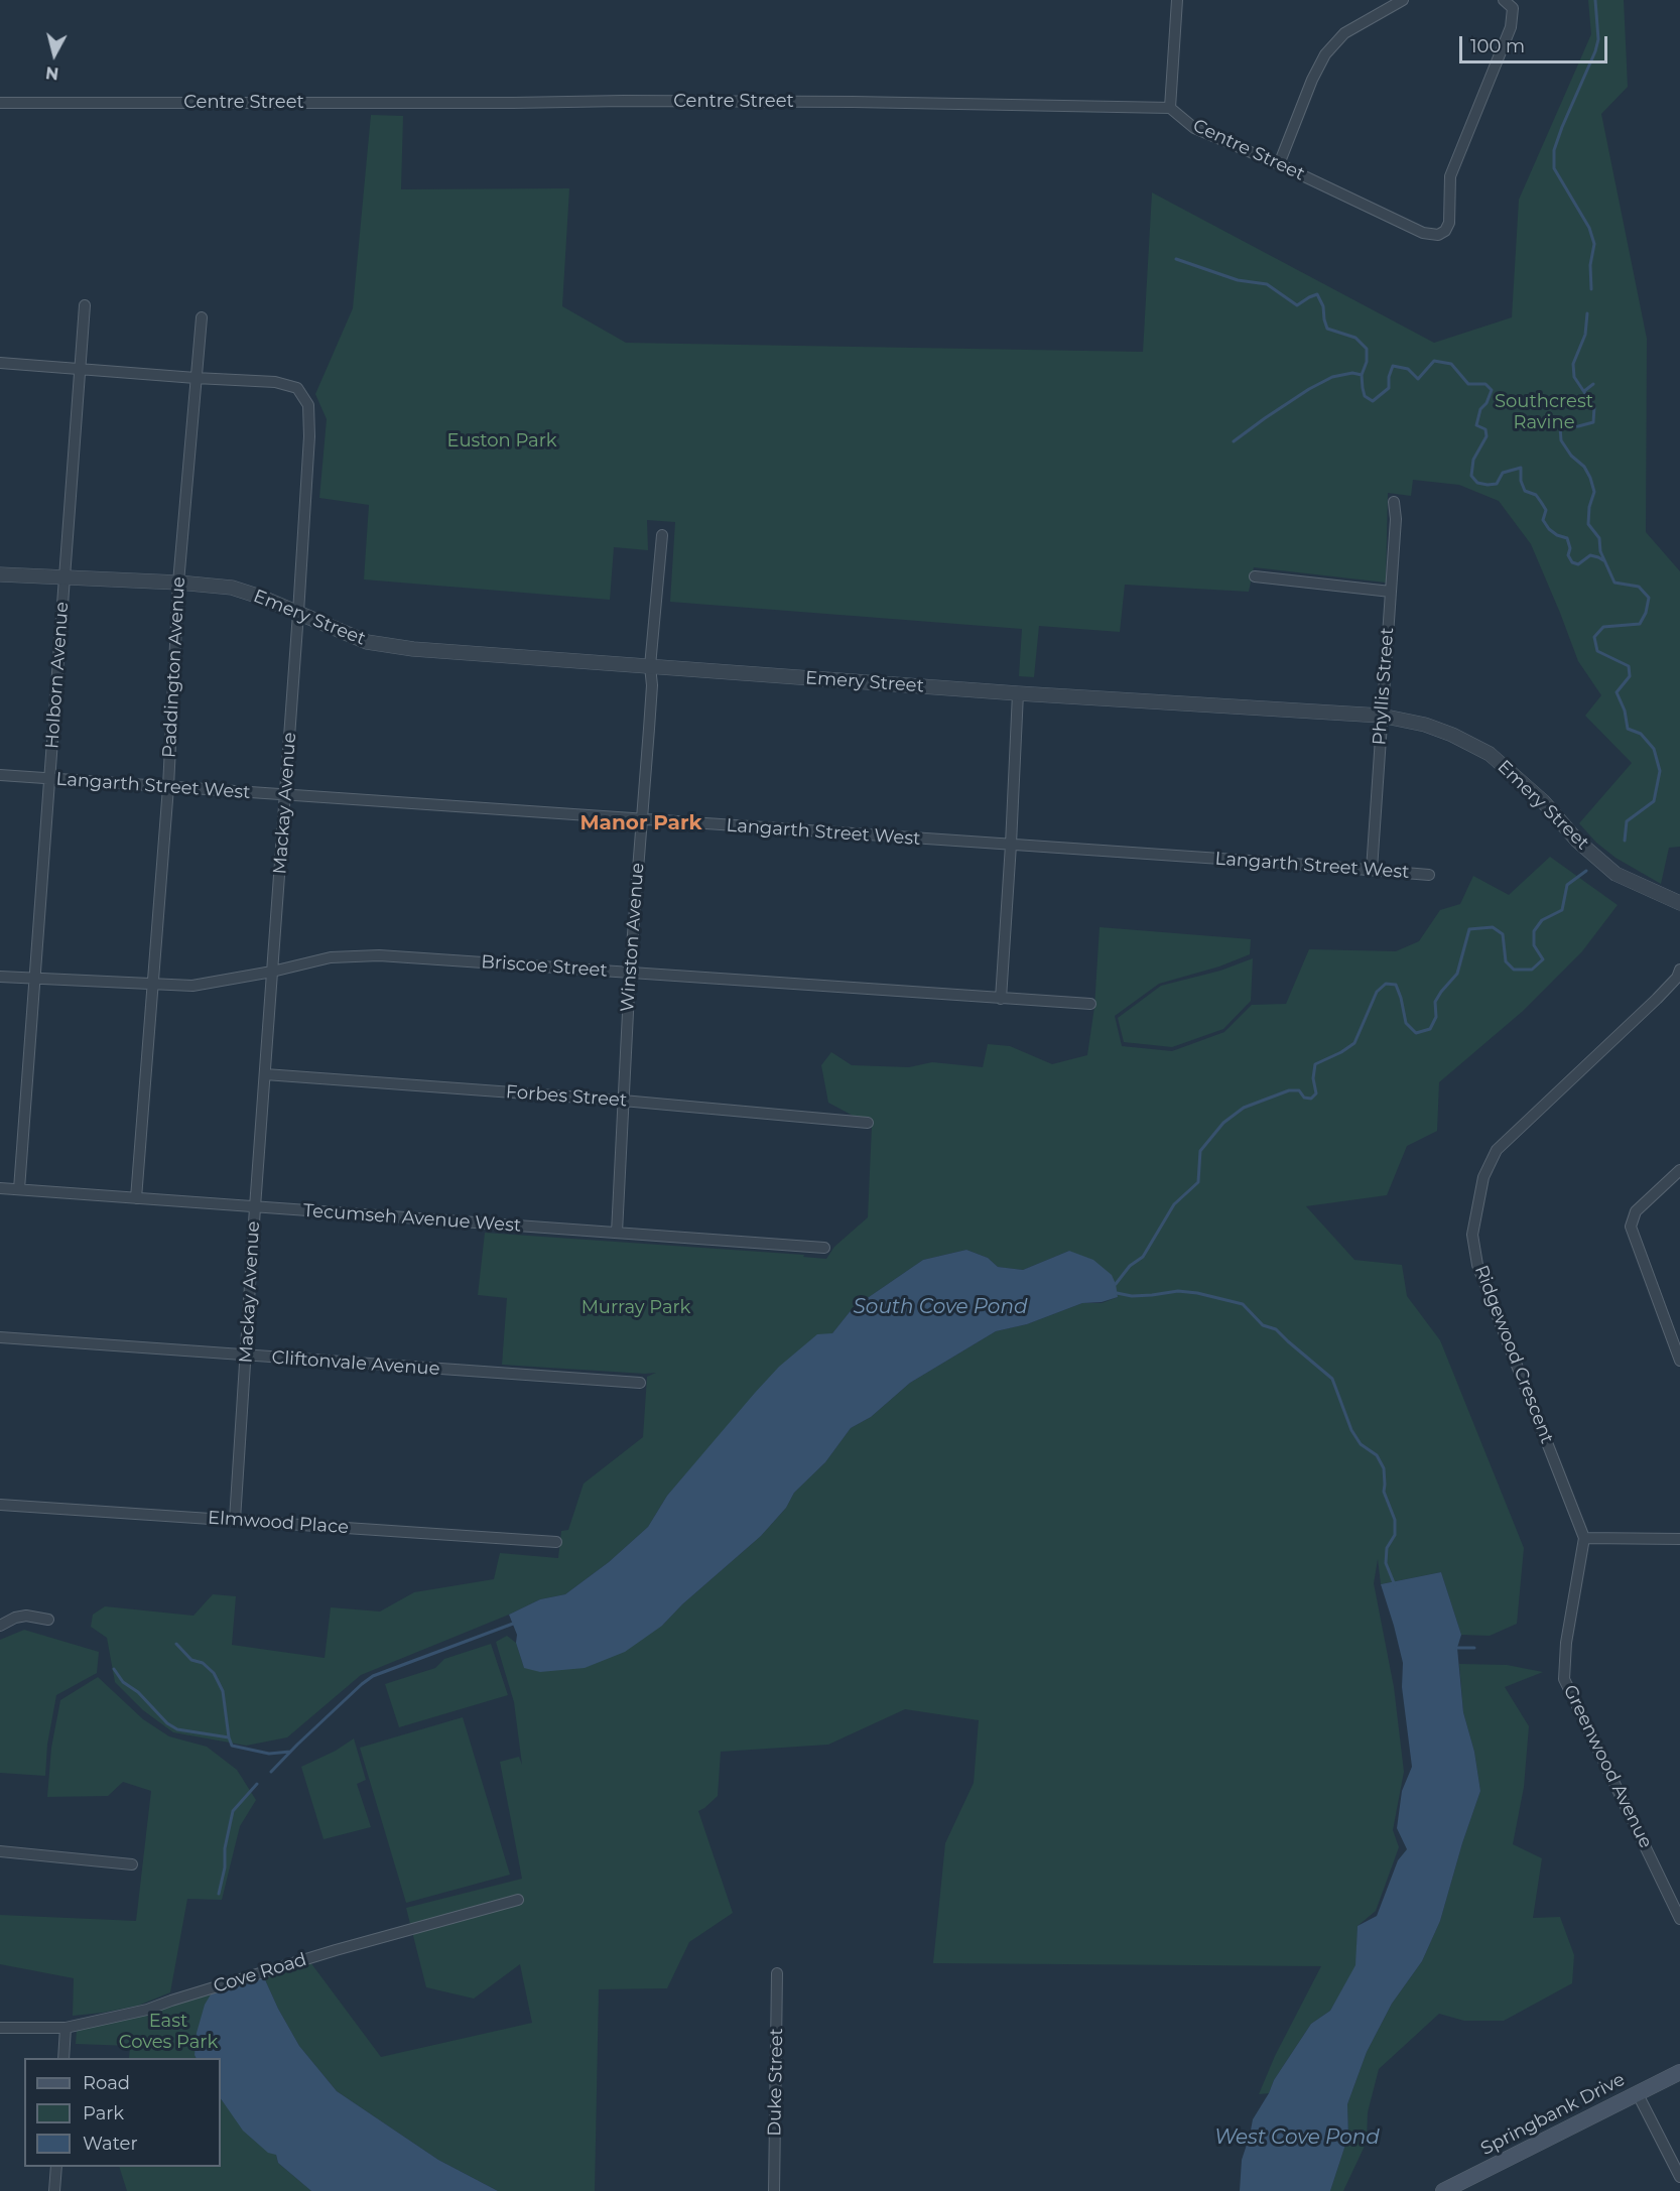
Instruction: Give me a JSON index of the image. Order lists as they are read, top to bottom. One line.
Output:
{"streets":{"main road":["Springbank Drive"],"street":["Centre Street","Emery Street","Paddington Avenue","Holborn Avenue","Phyllis Street","Langarth Street West","Mackay Avenue","Winston Avenue","Briscoe Street","Forbes Street","Tecumseh Avenue West","Ridgewood Crescent","Cliftonvale Avenue","Elmwood Place","Greenwood Avenue","Cove Road","Duke Street"]},"crossings":[["Emery Street","Paddington Avenue"],["Emery Street","Holborn Avenue"],["Emery Street","Phyllis Street"],["Emery Street","Mackay Avenue"],["Emery Street","Winston Avenue"],["Paddington Avenue","Langarth Street West"],["Paddington Avenue","Mackay Avenue"],["Paddington Avenue","Briscoe Street"],["Paddington Avenue","Tecumseh Avenue West"],["Holborn Avenue","Langarth Street West"],["Holborn Avenue","Mackay Avenue"],["Holborn Avenue","Briscoe Street"],["Holborn Avenue","Tecumseh Avenue West"],["Phyllis Street","Langarth Street West"],["Langarth Street West","Mackay Avenue"],["Langarth Street West","Winston Avenue"],["Mackay Avenue","Briscoe Street"],["Mackay Avenue","Forbes Street"],["Mackay Avenue","Tecumseh Avenue West"],["Mackay Avenue","Cliftonvale Avenue"],["Mackay Avenue","Elmwood Place"],["Winston Avenue","Briscoe Street"],["Winston Avenue","Forbes Street"],["Winston Avenue","Tecumseh Avenue West"],["Ridgewood Crescent","Greenwood Avenue"]],"districts":["Manor Park"],"water":["South Cove Pond","West Cove Pond"],"parks":["Southcrest Ravine","Euston Park","Murray Park","East Coves Park"],"legend":["Road","Park","Water"],"scale_bar":"100 m","north":"bottom"}
